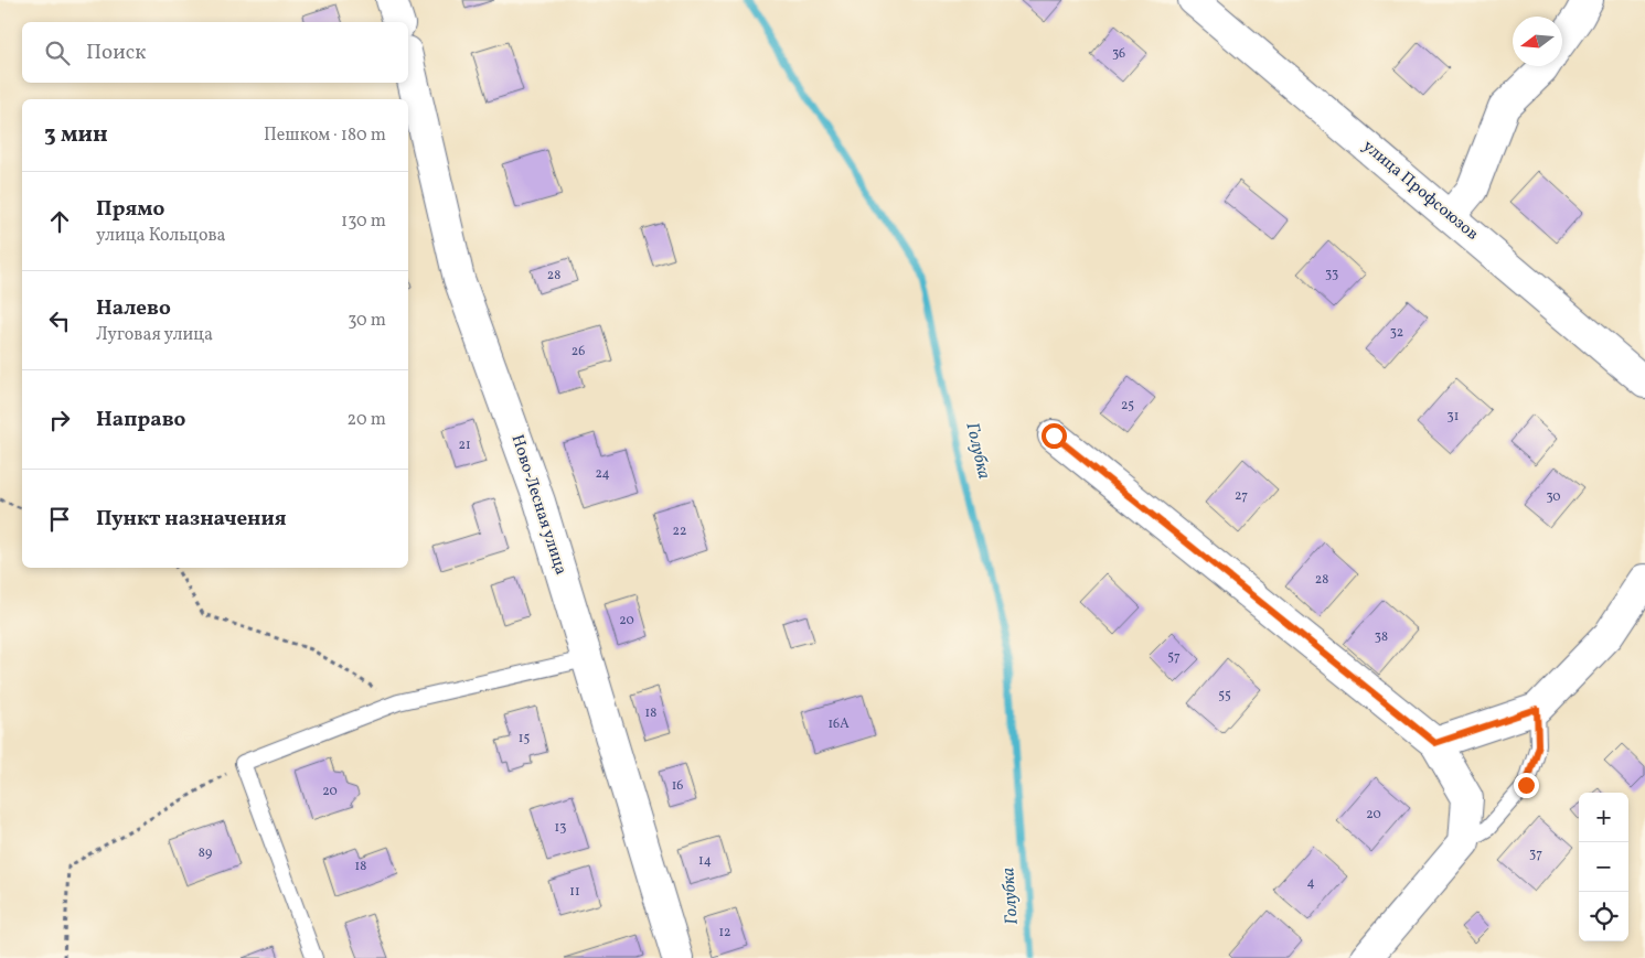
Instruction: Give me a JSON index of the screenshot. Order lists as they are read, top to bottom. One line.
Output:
{"streets":{"street":["улица Профсоюзов","Ново-Лесная улица"]},"water":["Голубка"],"house_numbers":["36","33","28","32","26","25","31","21","24","27","30","22","28","20","38","57","55","18","16А","15","16","20","20","13","89","37","14","18","4","11","12"],"north":"left","page":{"search":"Поиск","heading":["3 мин","Пешком · 180 m"],"list":[["Прямо","улица Кольцова","130 m"],["Налево","Луговая улица","30 m"],["Направо","20 m"],"Пункт назначения"],"map_buttons":["+","−"]}}
